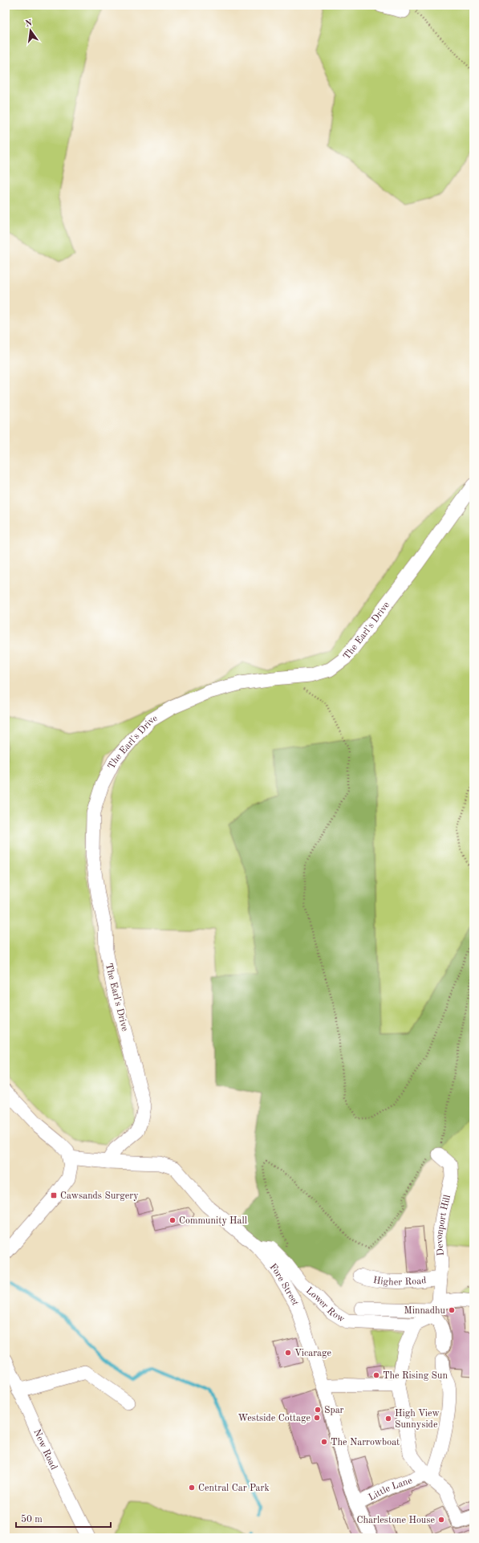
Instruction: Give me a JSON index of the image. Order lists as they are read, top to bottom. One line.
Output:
{"streets":{"street":["The Earl's Drive","Devonport Hill","Higher Road","Fore Street","Lower Row","New Road","Little Lane"]},"crossings":[["The Earl's Drive","Fore Street"],["Devonport Hill","Higher Road"],["Devonport Hill","Lower Row"],["Fore Street","Lower Row"],["Fore Street","Little Lane"]],"places":{"transit":["Cawsands Surgery"],"other":["Community Hall","Minnadhu","Vicarage","The Rising Sun","Spar","Westside Cottage","High View Sunnyside","The Narrowboat","Central Car Park","Charlestone House"]},"scale_bar":"50 m","north":"top"}
